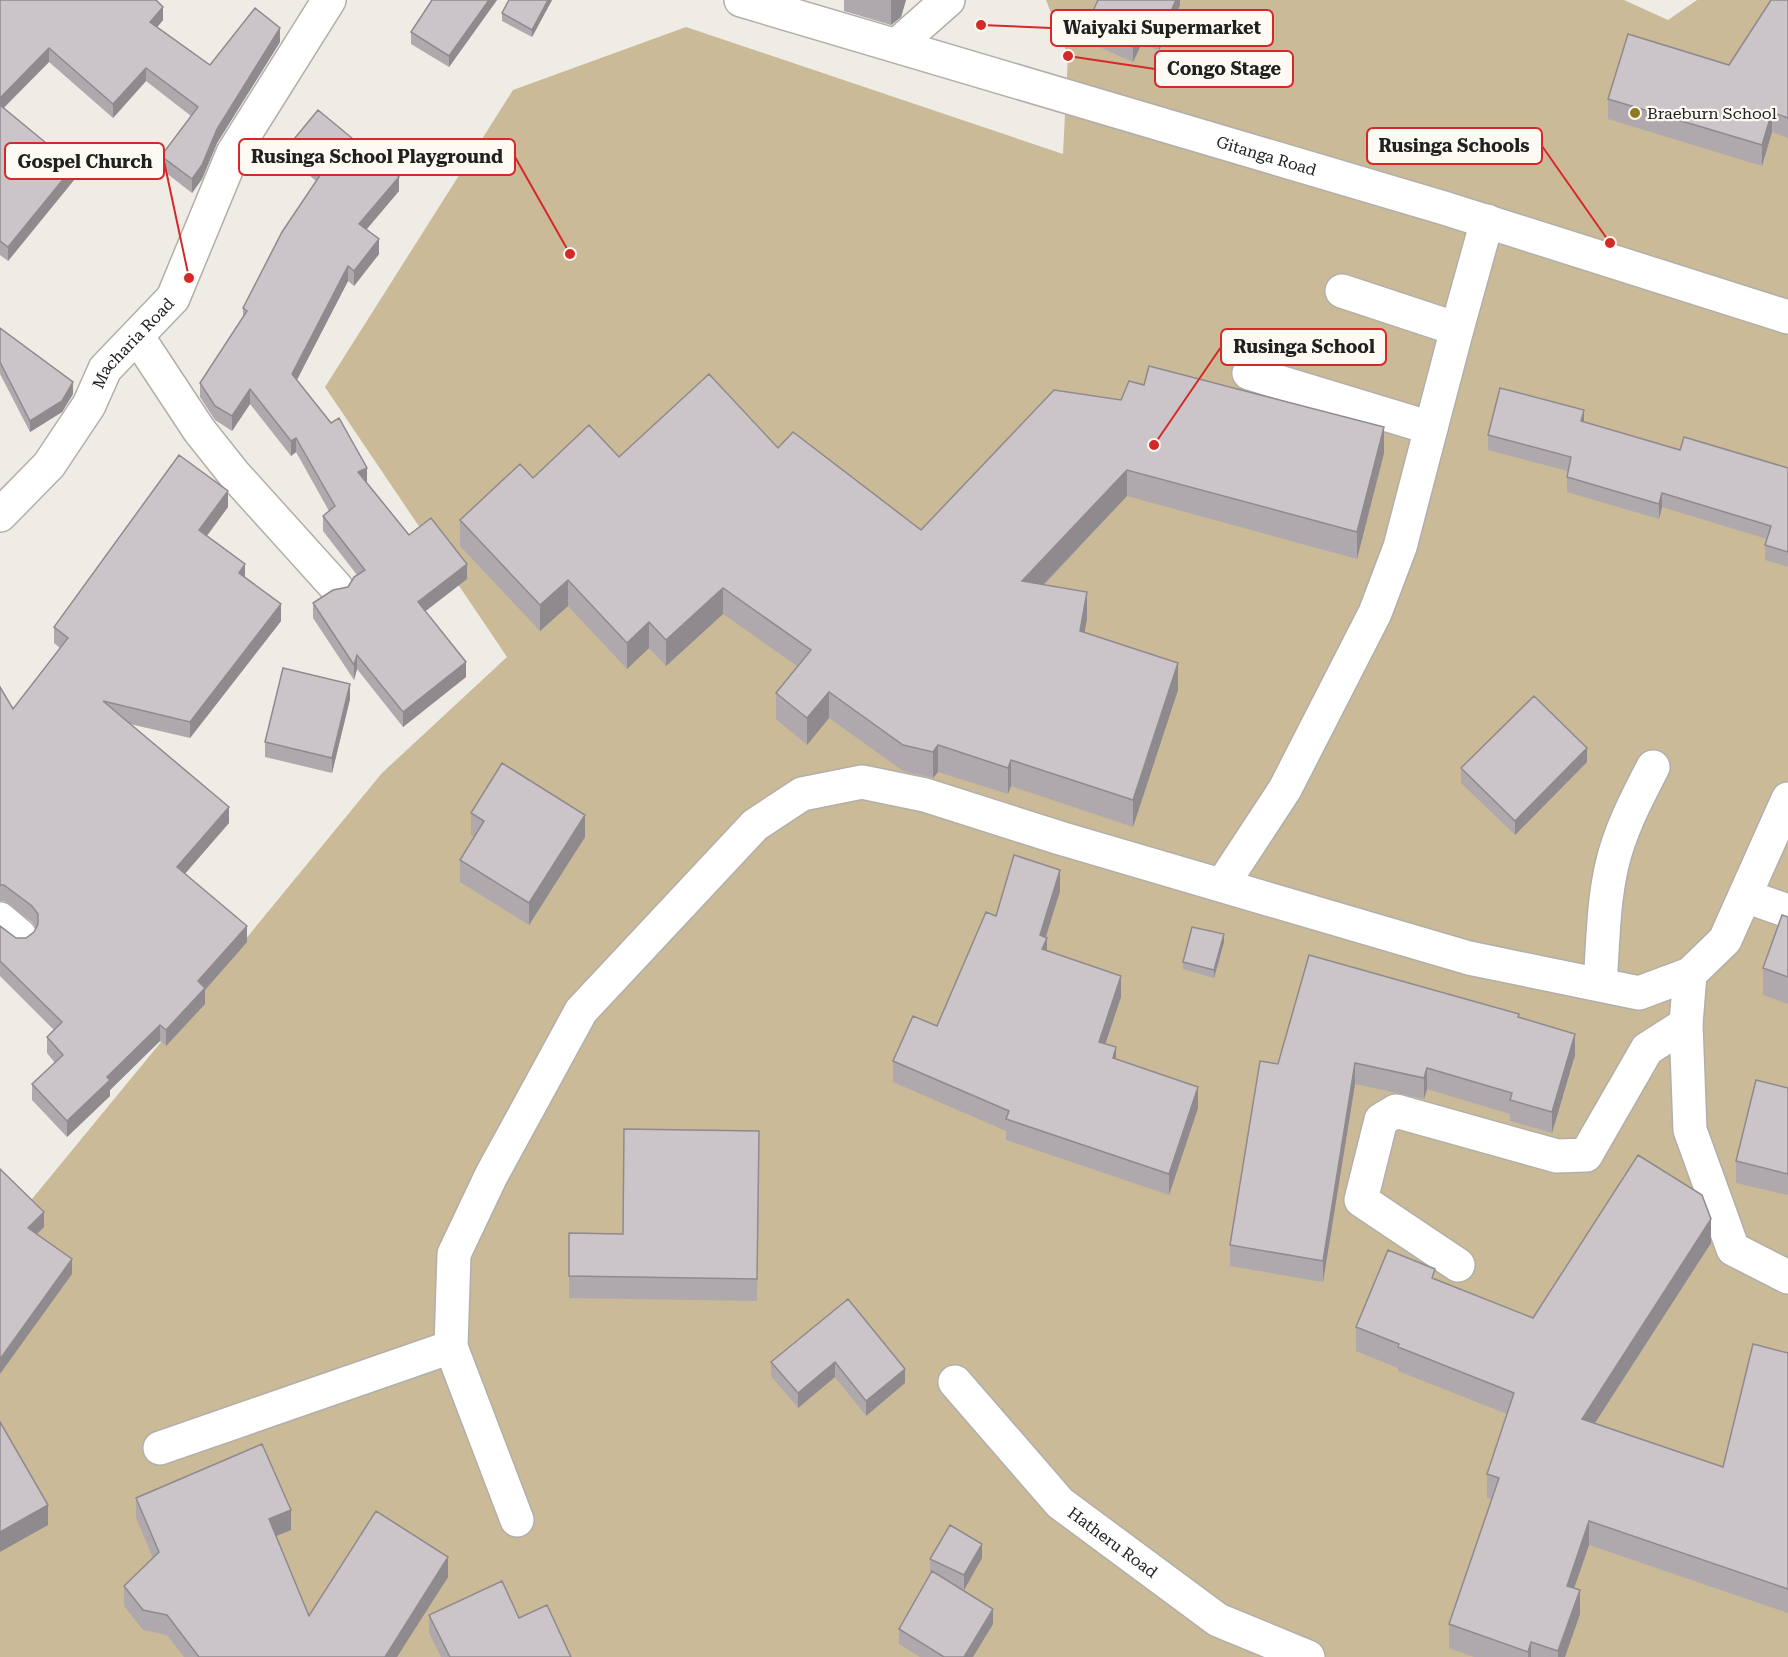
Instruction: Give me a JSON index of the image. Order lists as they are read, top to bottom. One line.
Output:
{"streets":{"street":["Gitanga Road","Macharia Road","Hatheru Road"]},"places":["Waiyaki Supermarket","Congo Stage","Braeburn School","Rusinga Schools","Rusinga School Playground","Gospel Church","Rusinga School"]}
